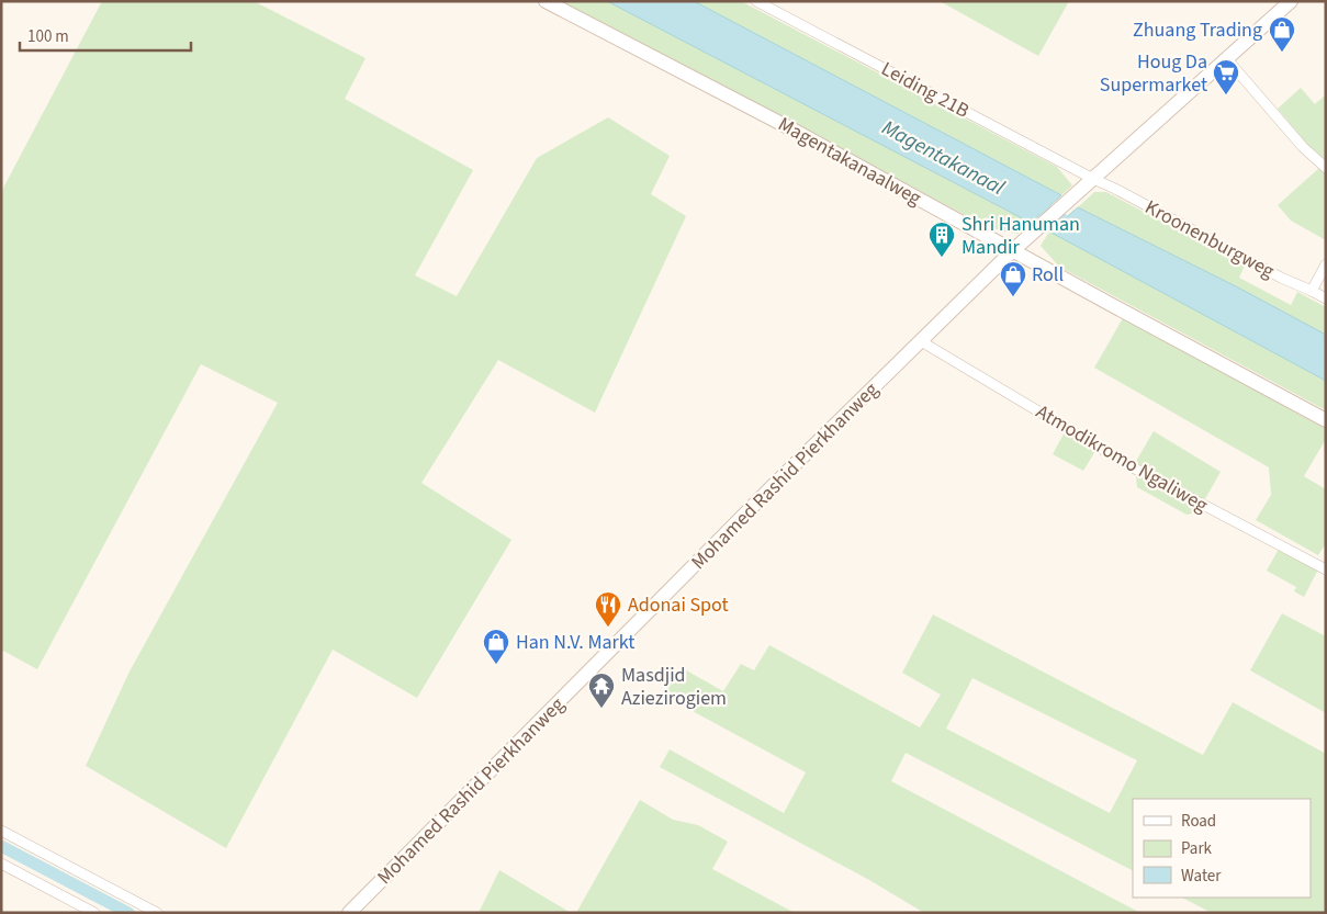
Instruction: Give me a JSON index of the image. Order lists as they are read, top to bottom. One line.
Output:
{"streets":{"street":["Leiding 21B","Magentakanaalweg","Kroonenburgweg","Atmodikromo Ngaliweg","Mohamed Rashid Pierkhanweg"]},"crossings":[["Leiding 21B","Kroonenburgweg"],["Leiding 21B","Mohamed Rashid Pierkhanweg"],["Magentakanaalweg","Mohamed Rashid Pierkhanweg"],["Kroonenburgweg","Mohamed Rashid Pierkhanweg"],["Atmodikromo Ngaliweg","Mohamed Rashid Pierkhanweg"]],"water":["Magentakanaal"],"places":{"shop":["Zhuang Trading","Roll","Han N.V. Markt"],"supermarket":["Houg Da Supermarket"],"building":["Shri Hanuman Mandir"],"restaurant":["Adonai Spot"],"temple":["Masdjid Aziezirogiem"]},"legend":["Road","Park","Water"],"scale_bar":"100 m"}
